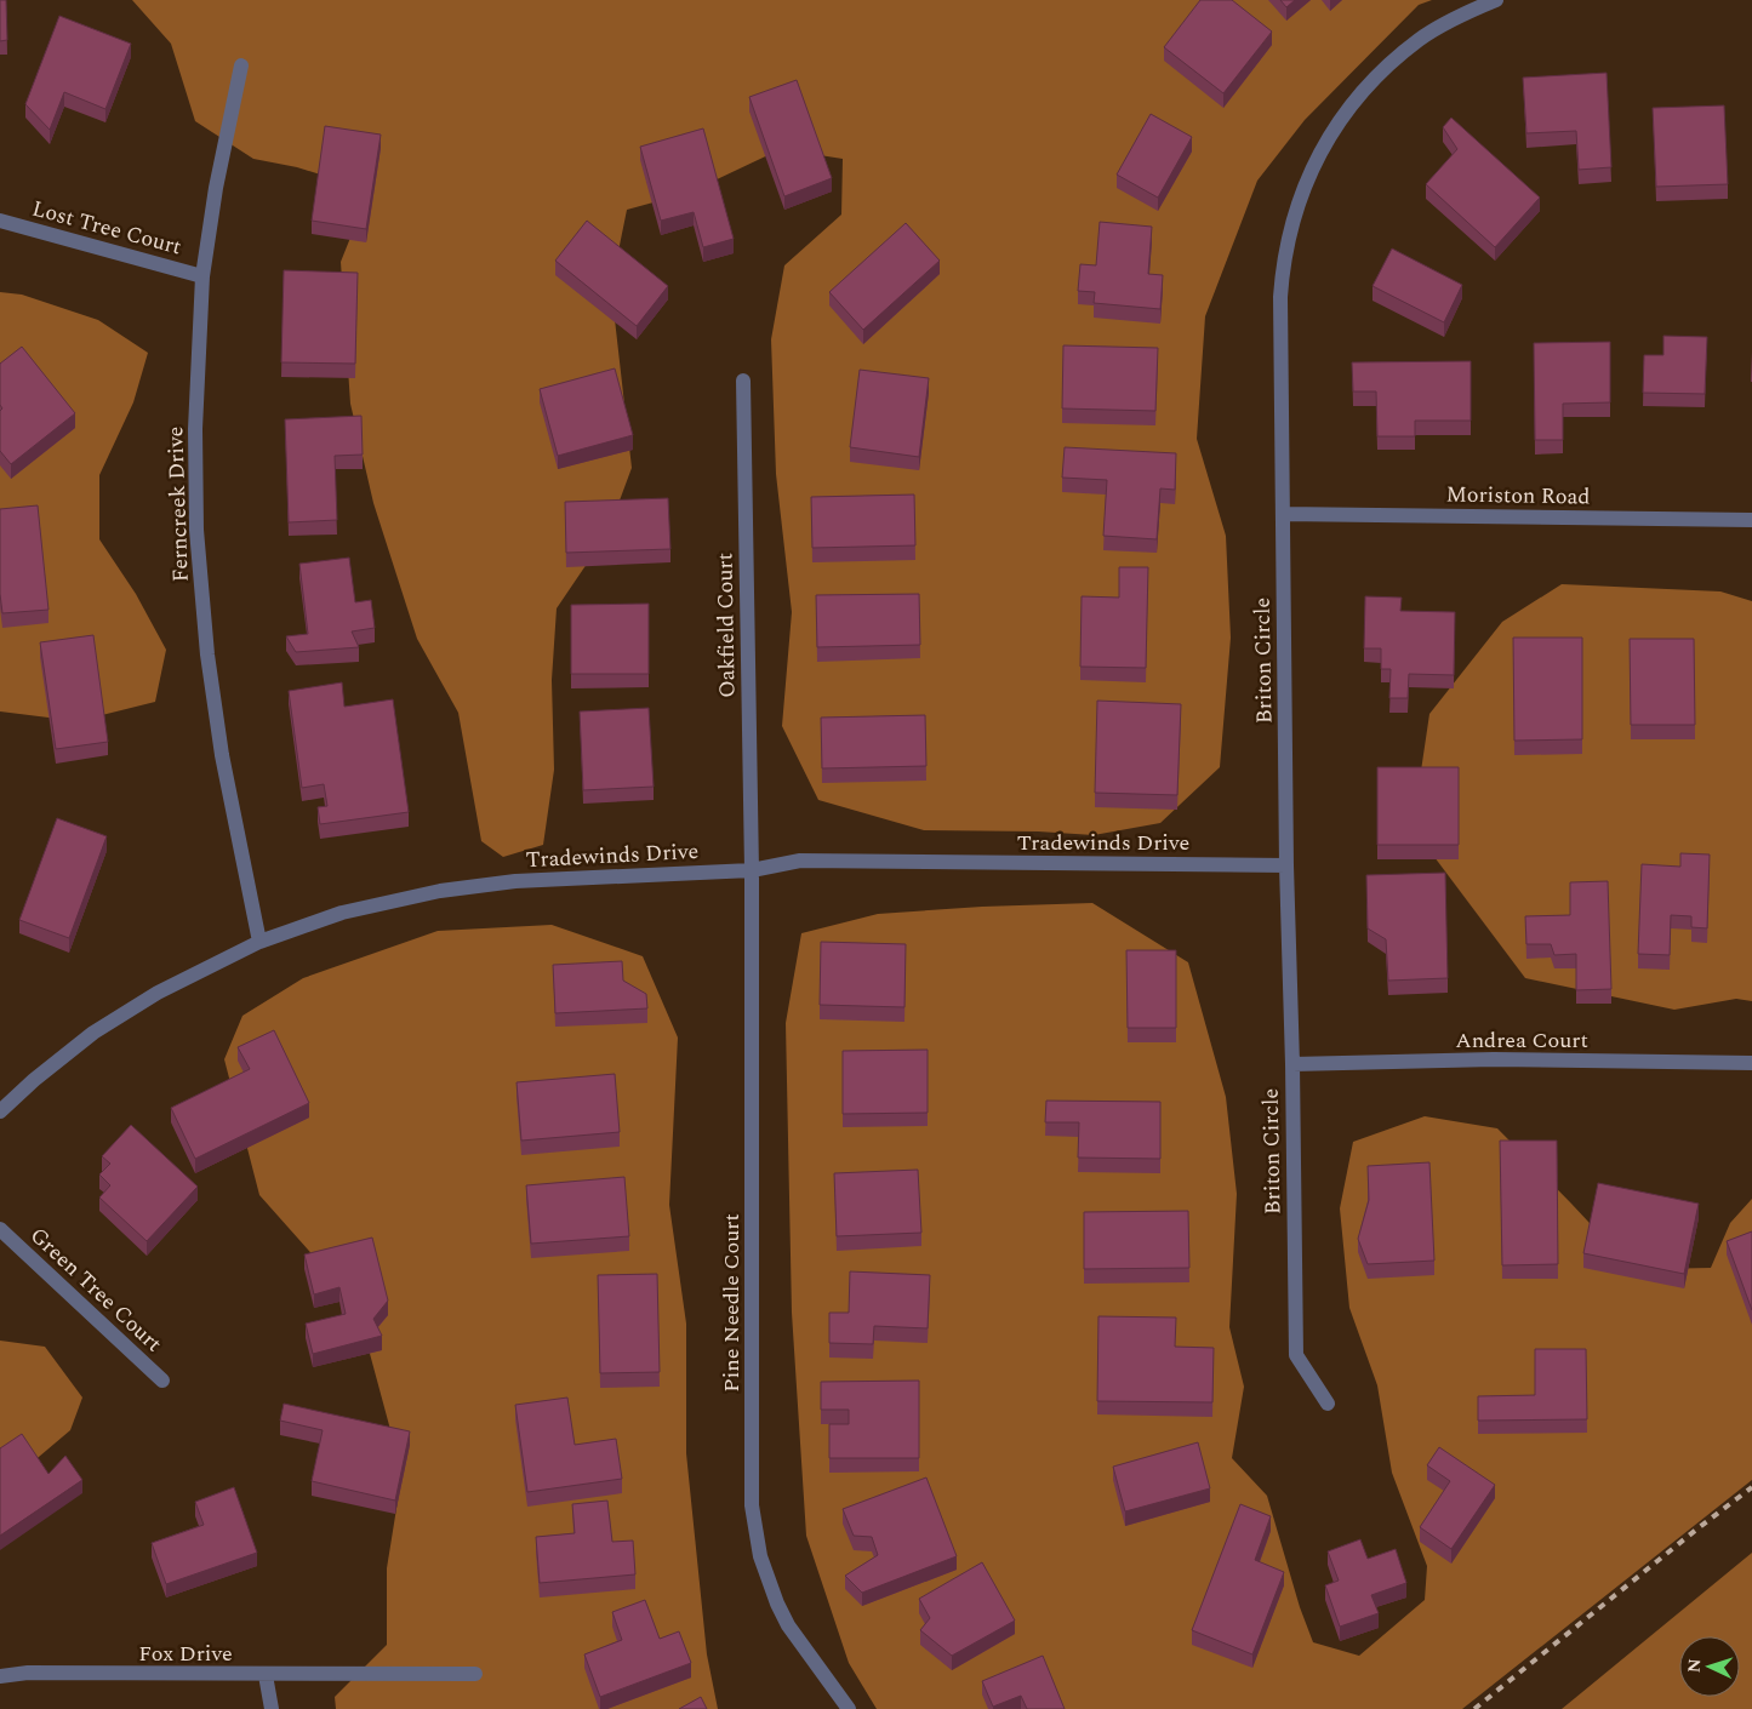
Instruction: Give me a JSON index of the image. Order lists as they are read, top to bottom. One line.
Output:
{"streets":{"street":["Lost Tree Court","Moriston Road","Ferncreek Drive","Oakfield Court","Briton Circle","Tradewinds Drive","Andrea Court","Green Tree Court","Pine Needle Court","Fox Drive"]},"crossings":[["Lost Tree Court","Ferncreek Drive"],["Moriston Road","Briton Circle"],["Ferncreek Drive","Tradewinds Drive"],["Oakfield Court","Tradewinds Drive"],["Oakfield Court","Pine Needle Court"],["Briton Circle","Tradewinds Drive"],["Briton Circle","Andrea Court"],["Tradewinds Drive","Pine Needle Court"]],"north":"left"}
